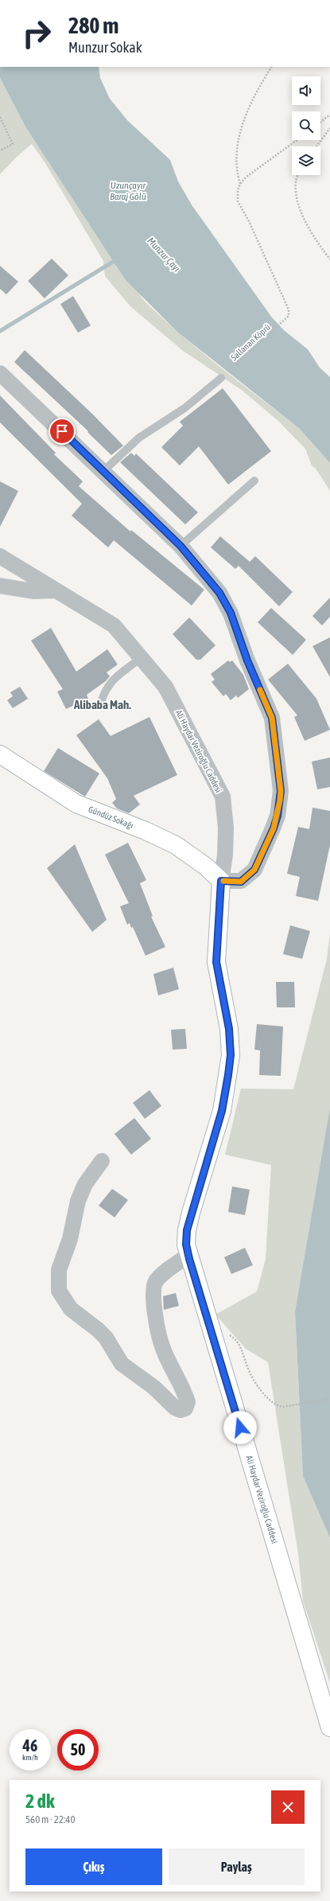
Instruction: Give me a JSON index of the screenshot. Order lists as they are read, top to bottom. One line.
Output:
{"streets":{"main road":["Ali Haydar Veziroğlu Caddesi","Gündüz Sokağı"],"path":["Sallanan Köprü"]},"crossings":[["Ali Haydar Veziroğlu Caddesi","Gündüz Sokağı"]],"districts":["Alibaba Mah."],"water":["Uzunçayır Baraj Gölü","Munzur Çayı"],"page":{"turn":["280 m","Munzur Sokak"],"speed":"46 km/h","limit":"50","heading":["2 dk","560 m · 22:40"],"buttons":["Çıkış","Paylaş"]}}
